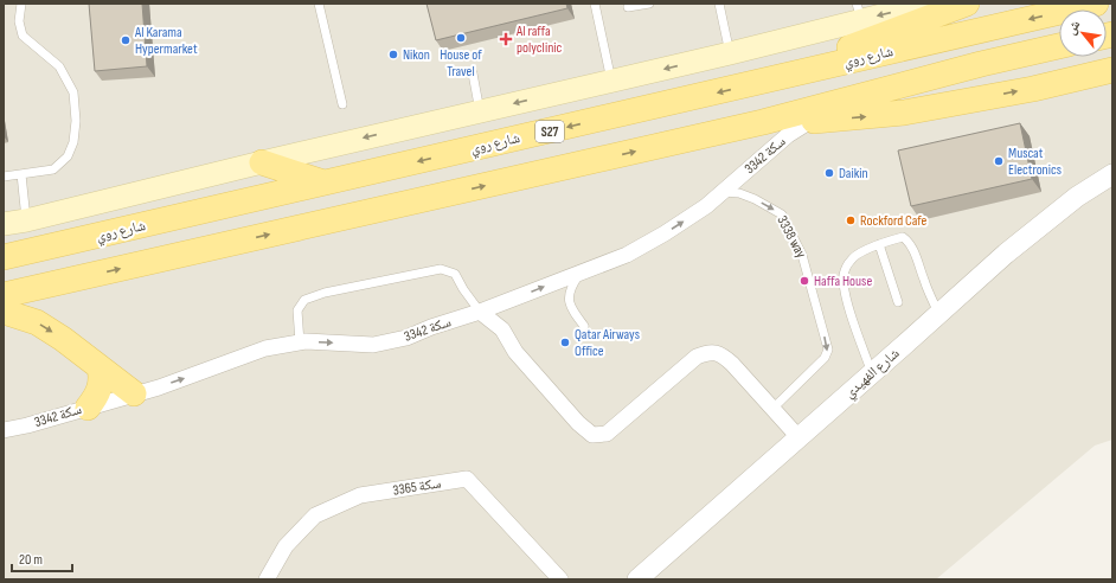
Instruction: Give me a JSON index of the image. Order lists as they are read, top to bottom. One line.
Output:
{"streets":{"main road":["شارع روي","S27"],"street":["سكة 3342","شارع الفهيدي","سكة 3365"],"lane":["3338 way"]},"crossings":[["سكة 3342","3338 way"]],"one_way":["سكة 3342"],"places":{"other":["House of Travel","Al Karama Hypermarket","Nikon","Muscat Electronics","Daikin","Rockford Cafe","Haffa House","Qatar Airways Office"],"health":["Al raffa polyclinic"]},"scale_bar":"20 m","north":"top left"}
